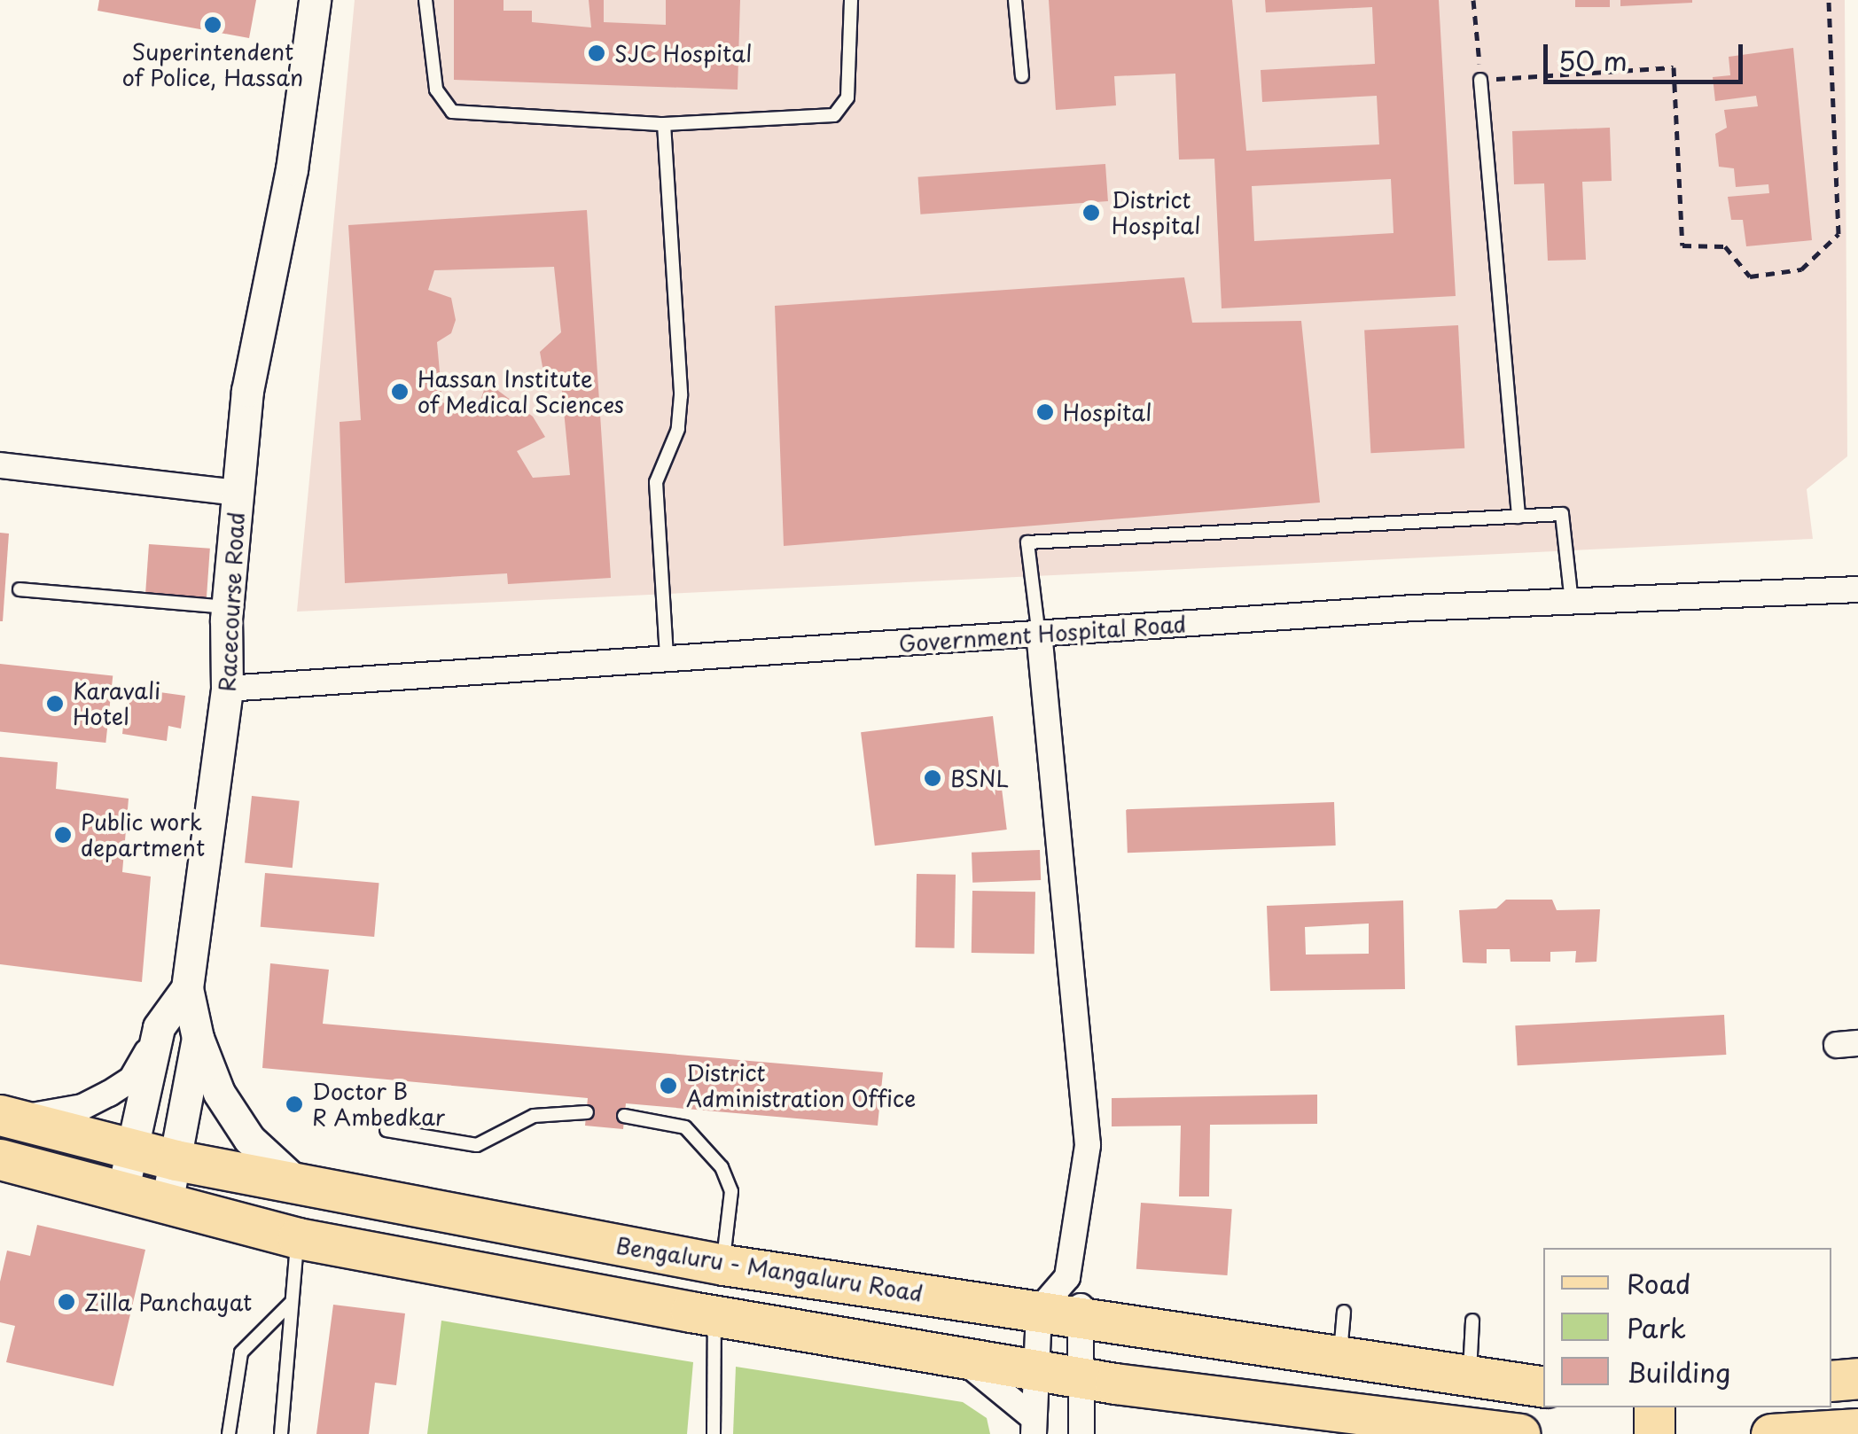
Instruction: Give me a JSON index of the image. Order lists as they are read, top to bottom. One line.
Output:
{"streets":{"main road":["Bengaluru - Mangaluru Road"],"street":["Racecourse Road","Government Hospital Road"]},"crossings":[["Racecourse Road","Government Hospital Road"],["Racecourse Road","Bengaluru - Mangaluru Road"]],"places":["Superintendent of Police, Hassan","SJC Hospital","District Hospital","Hassan Institute of Medical Sciences","Hospital","Karavali Hotel","BSNL","Public work department","District Administration Office","Doctor B R Ambedkar","Zilla Panchayat"],"legend":["Road","Park","Building"],"scale_bar":"50 m"}
